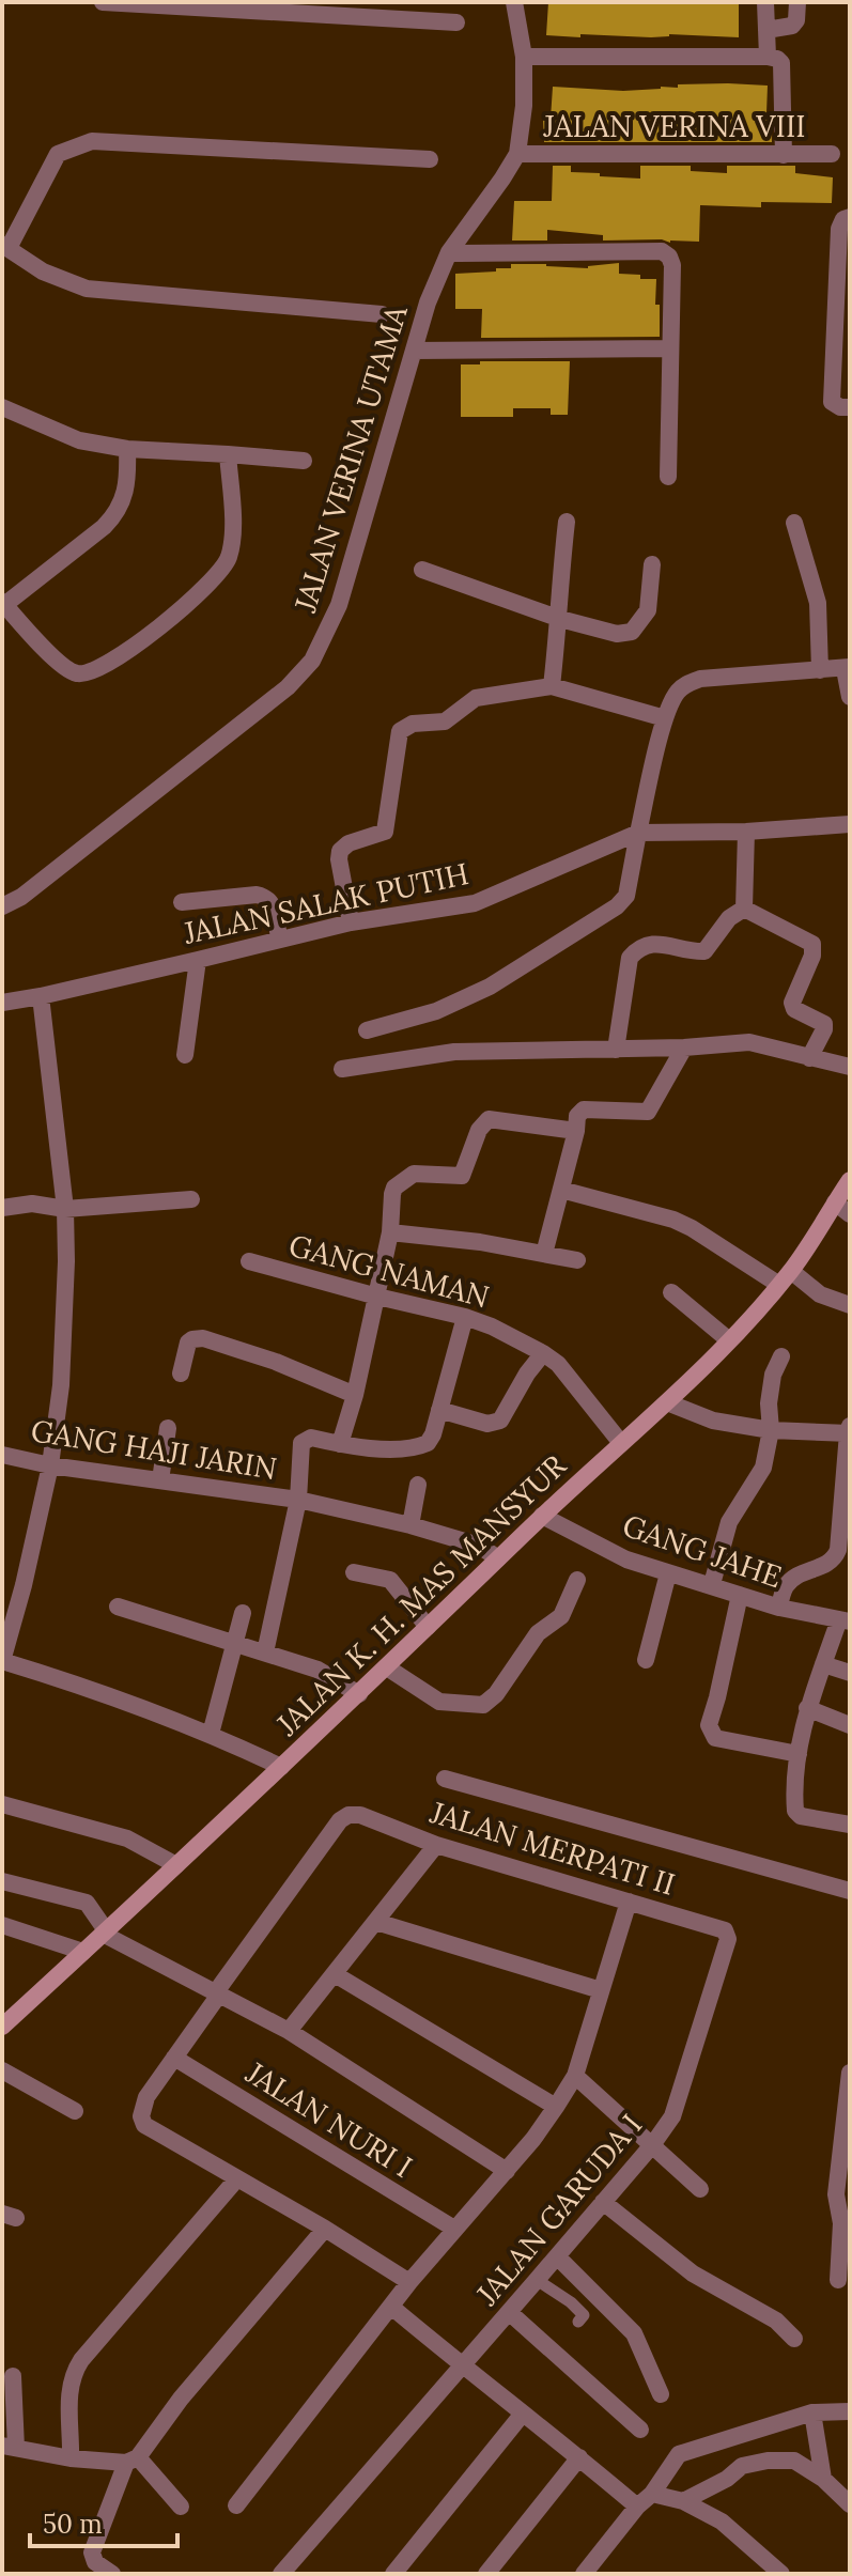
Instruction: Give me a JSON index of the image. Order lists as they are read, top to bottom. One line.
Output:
{"streets":{"street":["JALAN VERINA VIII","JALAN VERINA UTAMA","JALAN SALAK PUTIH","GANG NAMAN","GANG HAJI JARIN","GANG JAHE","JALAN K. H. MAS MANSYUR","JALAN MERPATI II","JALAN NURI I","JALAN GARUDA I"]},"crossings":[["JALAN VERINA VIII","JALAN VERINA UTAMA"],["GANG NAMAN","JALAN K. H. MAS MANSYUR"],["GANG HAJI JARIN","JALAN K. H. MAS MANSYUR"],["GANG JAHE","JALAN K. H. MAS MANSYUR"],["JALAN MERPATI II","JALAN GARUDA I"]],"scale_bar":"50 m"}
